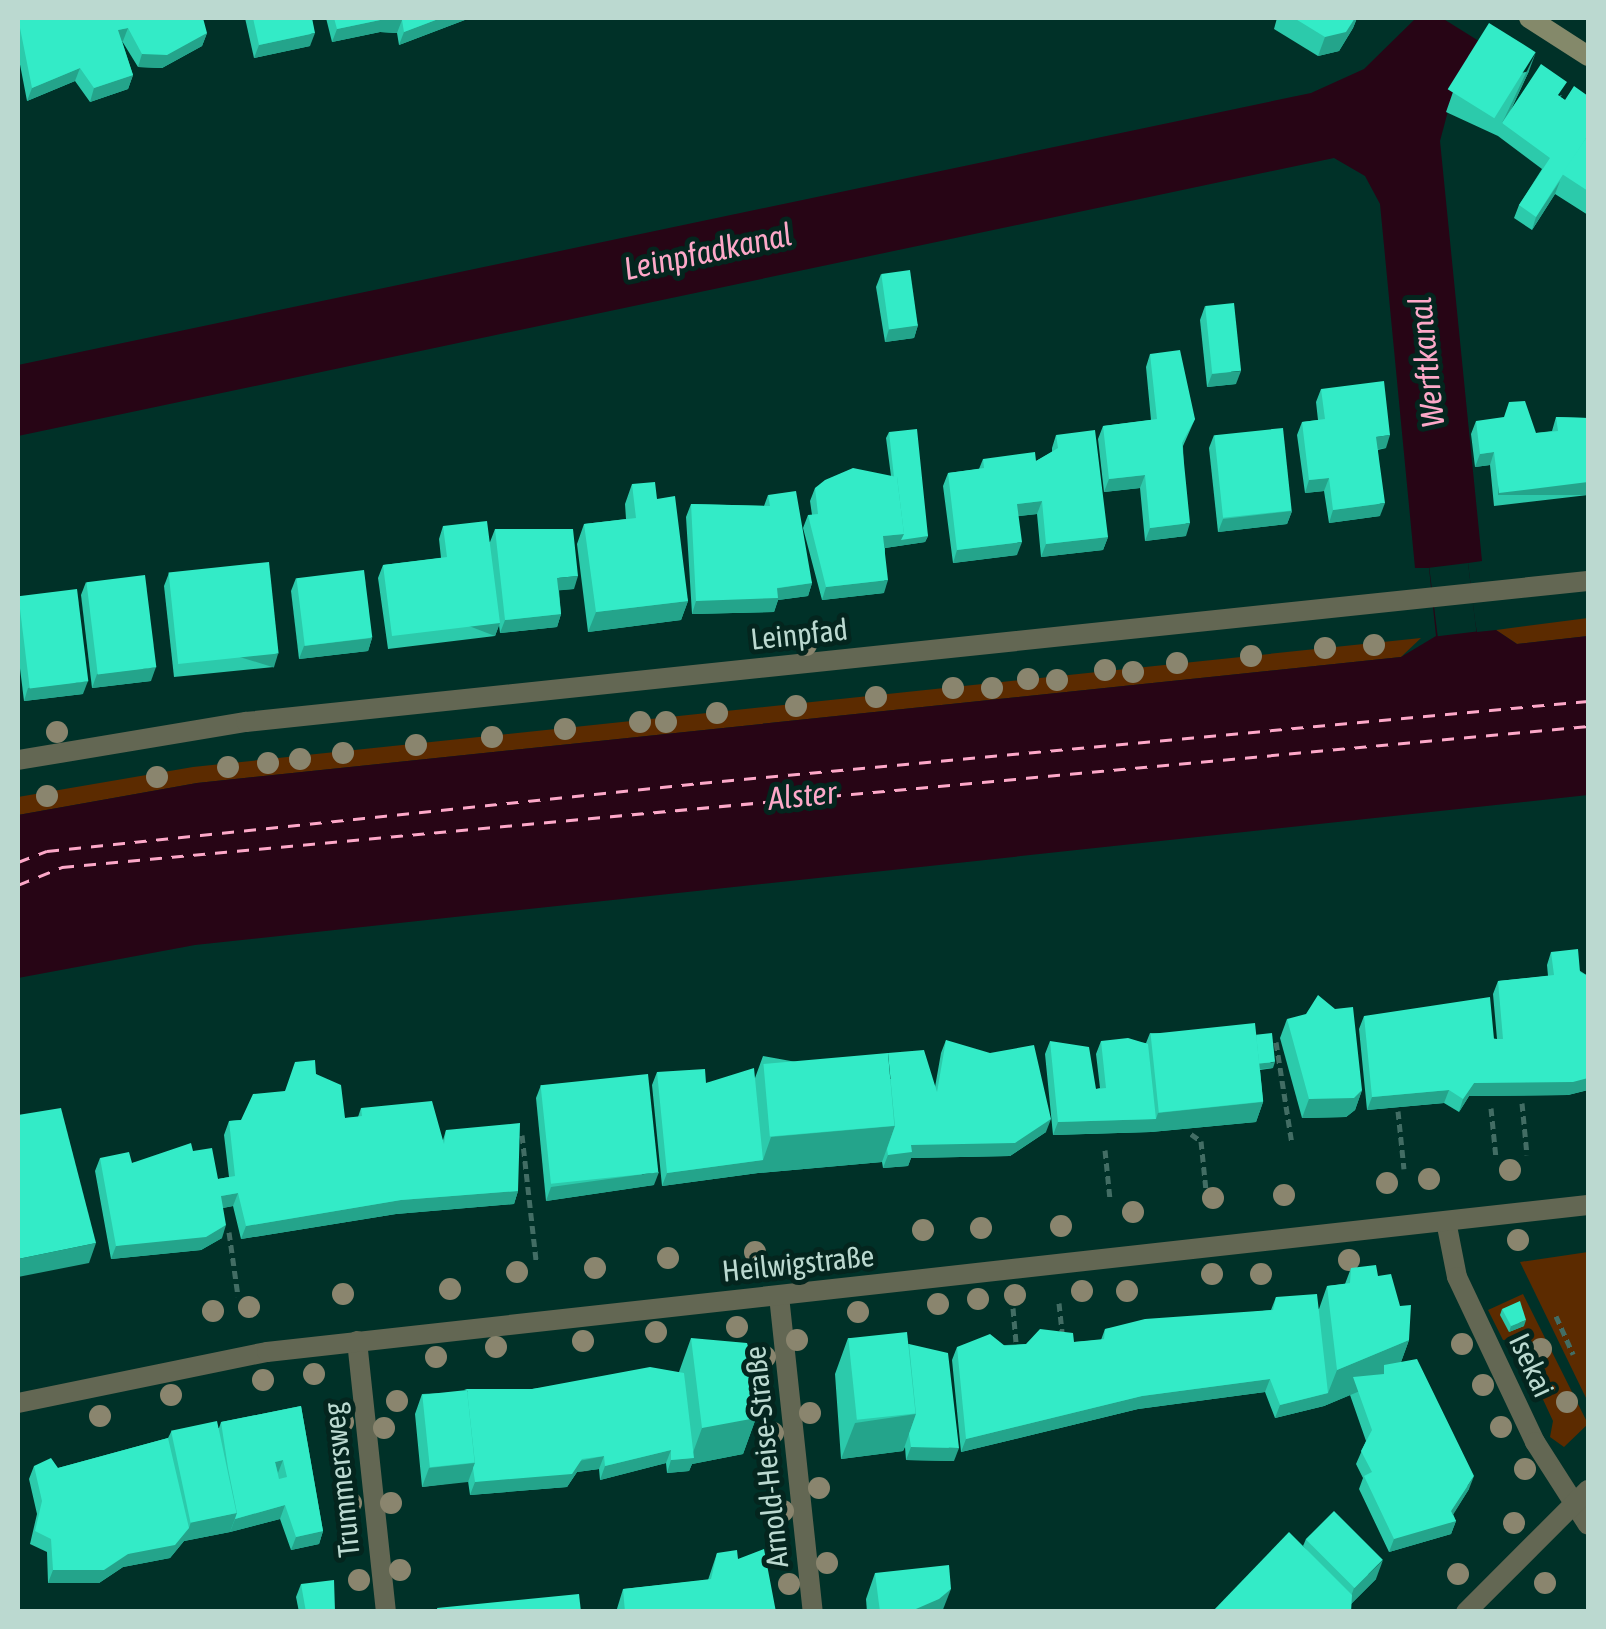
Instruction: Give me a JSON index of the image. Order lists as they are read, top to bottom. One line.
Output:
{"streets":{"street":["Leinpfad","Heilwigstraße","Isekai","Arnold-Heise-Straße","Trummersweg"]},"crossings":[["Heilwigstraße","Isekai"],["Heilwigstraße","Arnold-Heise-Straße"],["Heilwigstraße","Trummersweg"]],"water":["Leinpfadkanal","Werftkanal","Alster"]}
